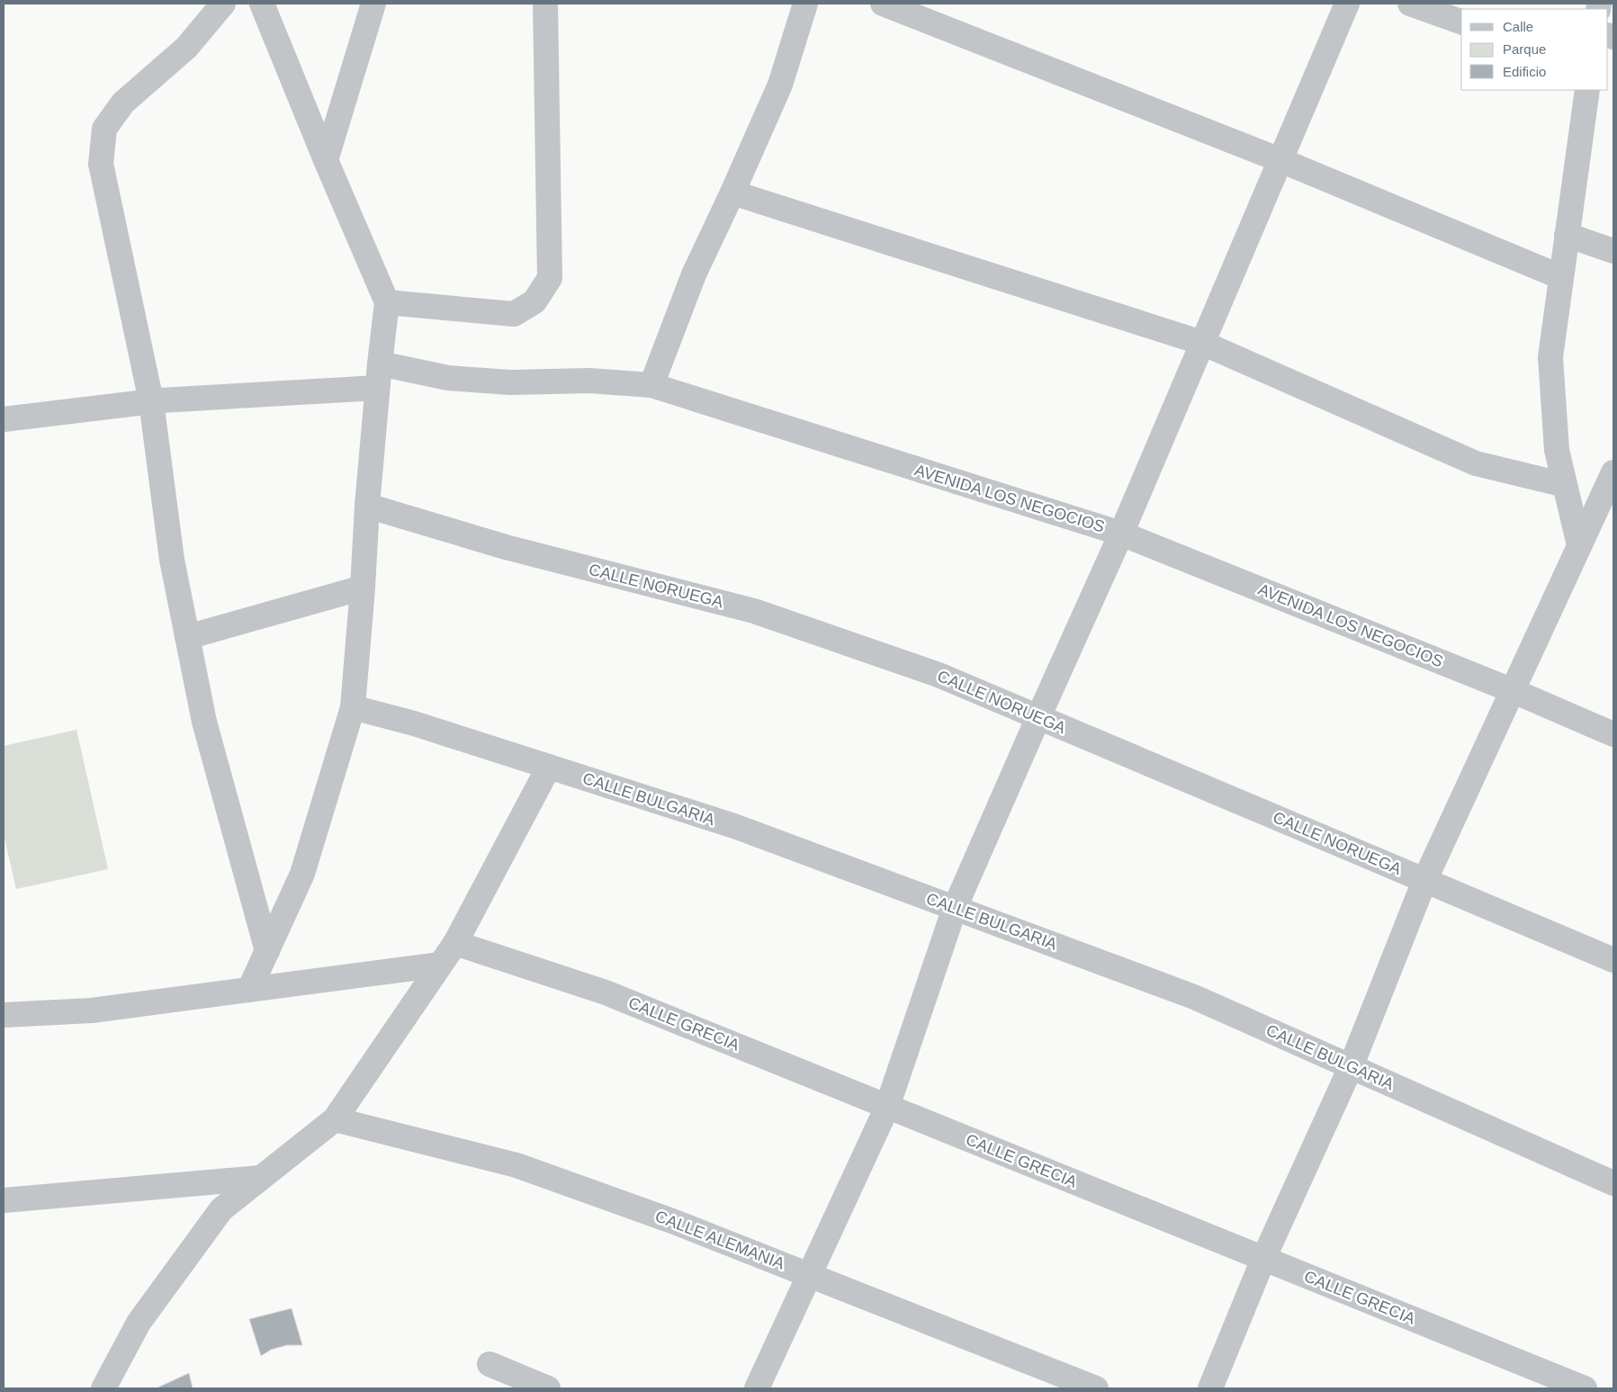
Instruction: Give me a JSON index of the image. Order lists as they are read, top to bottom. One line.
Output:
{"streets":{"street":["AVENIDA LOS NEGOCIOS","CALLE NORUEGA","CALLE BULGARIA","CALLE GRECIA","CALLE ALEMANIA"]},"legend":["Calle","Parque","Edificio"]}
